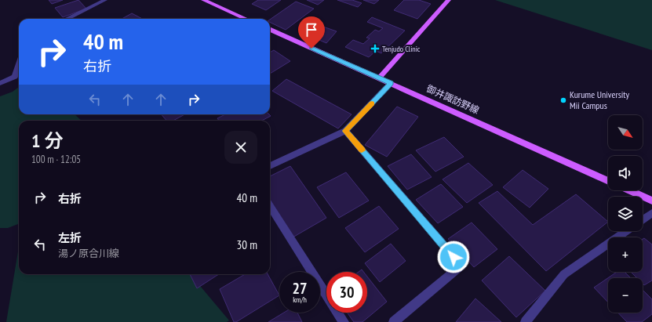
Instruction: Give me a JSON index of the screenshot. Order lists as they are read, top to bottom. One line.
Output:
{"streets":{"main road":["御井諏訪野線"]},"places":{"health":["Tenjudo Clinic"],"other":["Kurume University Mii Campus"]},"north":"bottom right","page":{"turn":["40 m","右折"],"map_buttons":["+","−"],"heading":["1 分","100 m · 12:05"],"list":[{"name":"右折","value":"40 m"},{"name":"左折","note":"湯ノ原合川線","value":"30 m"}],"speed":"27 km/h","limit":"30"}}
